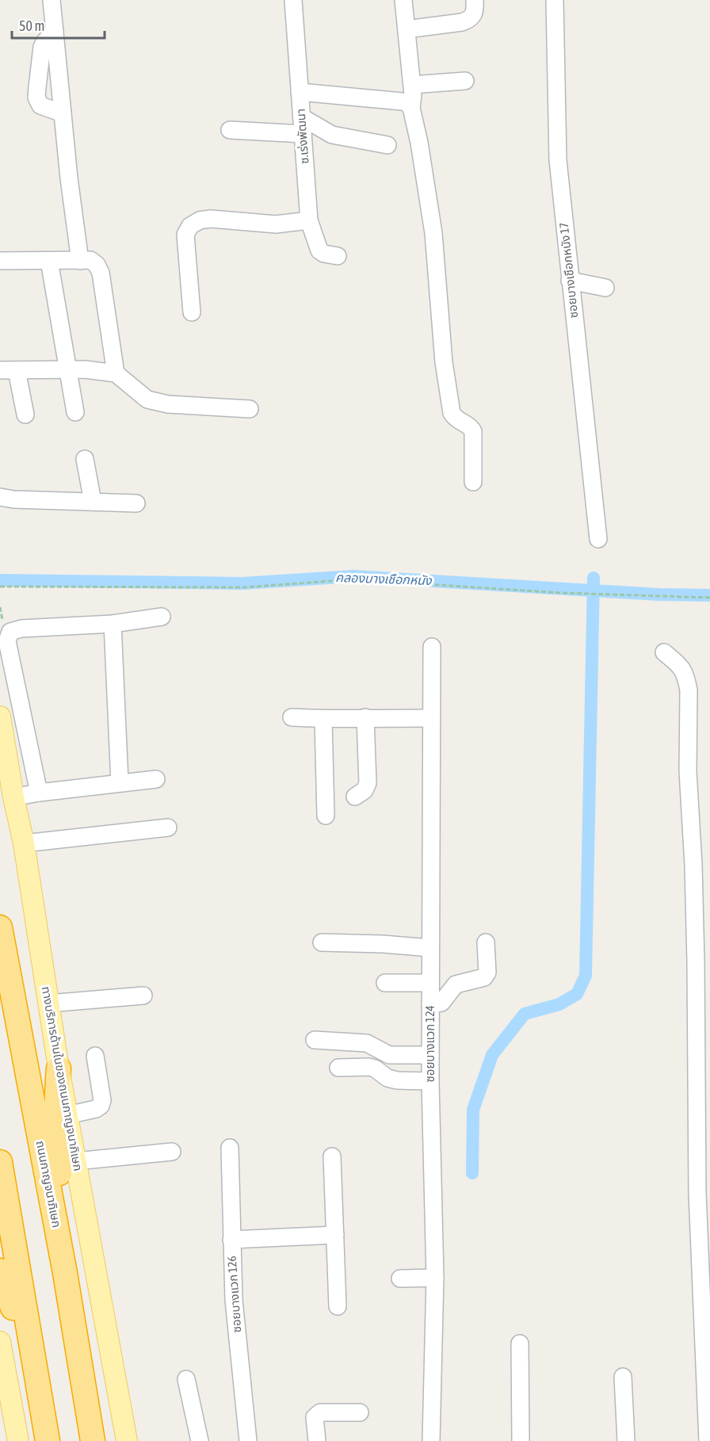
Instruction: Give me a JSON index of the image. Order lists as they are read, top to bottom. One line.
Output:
{"streets":{"highway":["ถนนกาญจนาภิเษก"],"main road":["ทางบริการด้านในของถนนกาญจนาภิเษก"],"street":["ซ.เร่งพัฒนา","ซอยบางเชือกหนัง 17","ซอยบางแวก 124","ซอยบางแวก 126"]},"water":["คลองบางเชือกหนัง"],"scale_bar":"50 m"}
